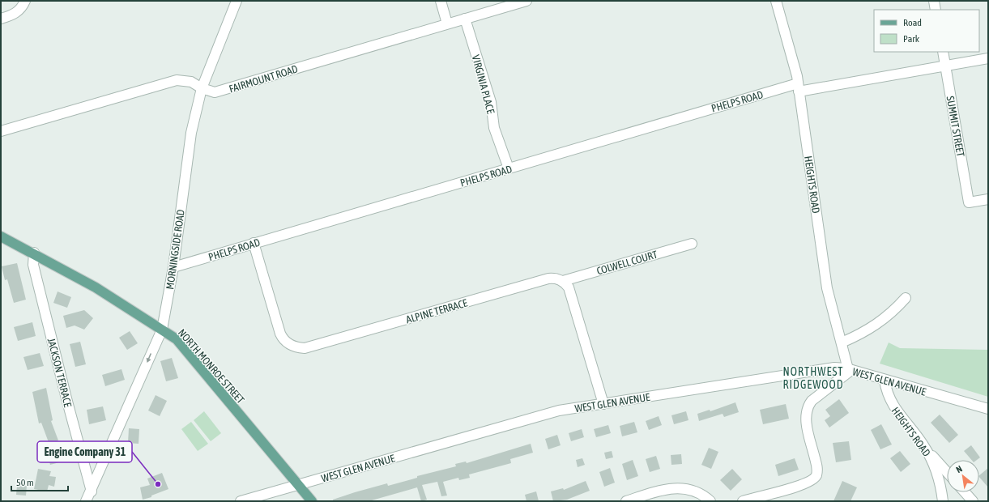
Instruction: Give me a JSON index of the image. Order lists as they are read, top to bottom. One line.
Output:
{"streets":{"main road":["NORTH MONROE STREET"],"street":["FAIRMOUNT ROAD","VIRGINIA PLACE","PHELPS ROAD","SUMMIT STREET","HEIGHTS ROAD","MORNINGSIDE ROAD","COLWELL COURT","ALPINE TERRACE","JACKSON TERRACE","WEST GLEN AVENUE"]},"crossings":[["FAIRMOUNT ROAD","VIRGINIA PLACE"],["FAIRMOUNT ROAD","MORNINGSIDE ROAD"],["VIRGINIA PLACE","PHELPS ROAD"],["PHELPS ROAD","SUMMIT STREET"],["PHELPS ROAD","HEIGHTS ROAD"],["PHELPS ROAD","MORNINGSIDE ROAD"],["PHELPS ROAD","ALPINE TERRACE"],["HEIGHTS ROAD","WEST GLEN AVENUE"],["MORNINGSIDE ROAD","NORTH MONROE STREET"],["MORNINGSIDE ROAD","JACKSON TERRACE"],["COLWELL COURT","ALPINE TERRACE"],["NORTH MONROE STREET","JACKSON TERRACE"],["NORTH MONROE STREET","WEST GLEN AVENUE"]],"districts":["NORTHWEST RIDGEWOOD"],"places":["Engine Company 31"],"legend":["Road","Park"],"scale_bar":"50 m","north":"top left"}
